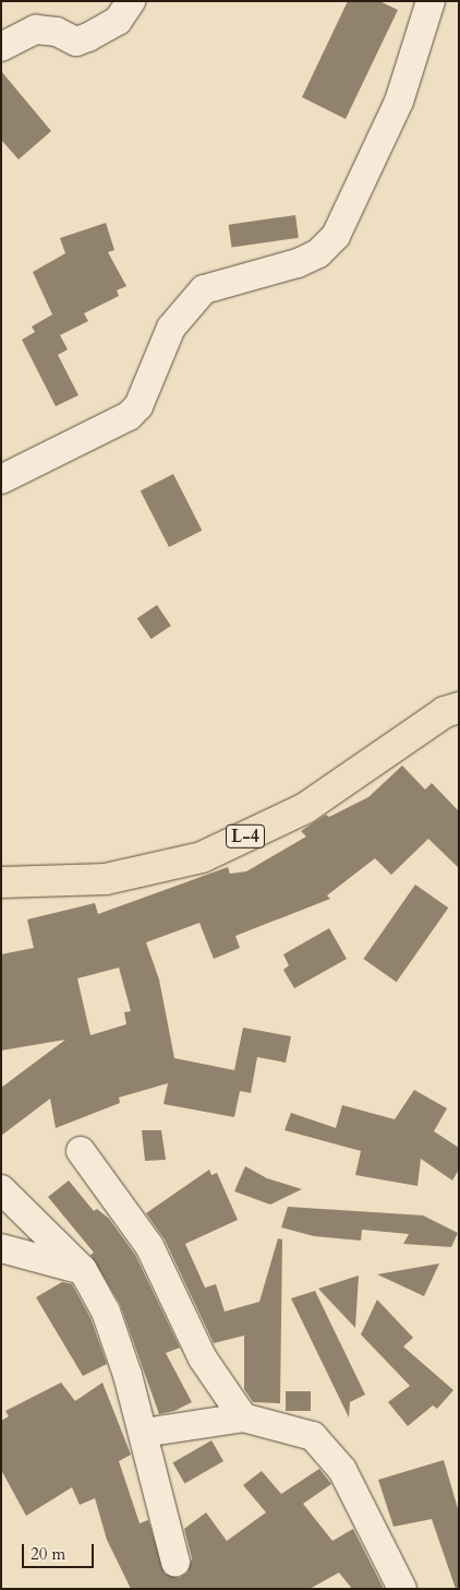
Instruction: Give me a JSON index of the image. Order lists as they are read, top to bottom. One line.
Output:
{"streets":{"main road":["L-4"]},"scale_bar":"20 m"}
